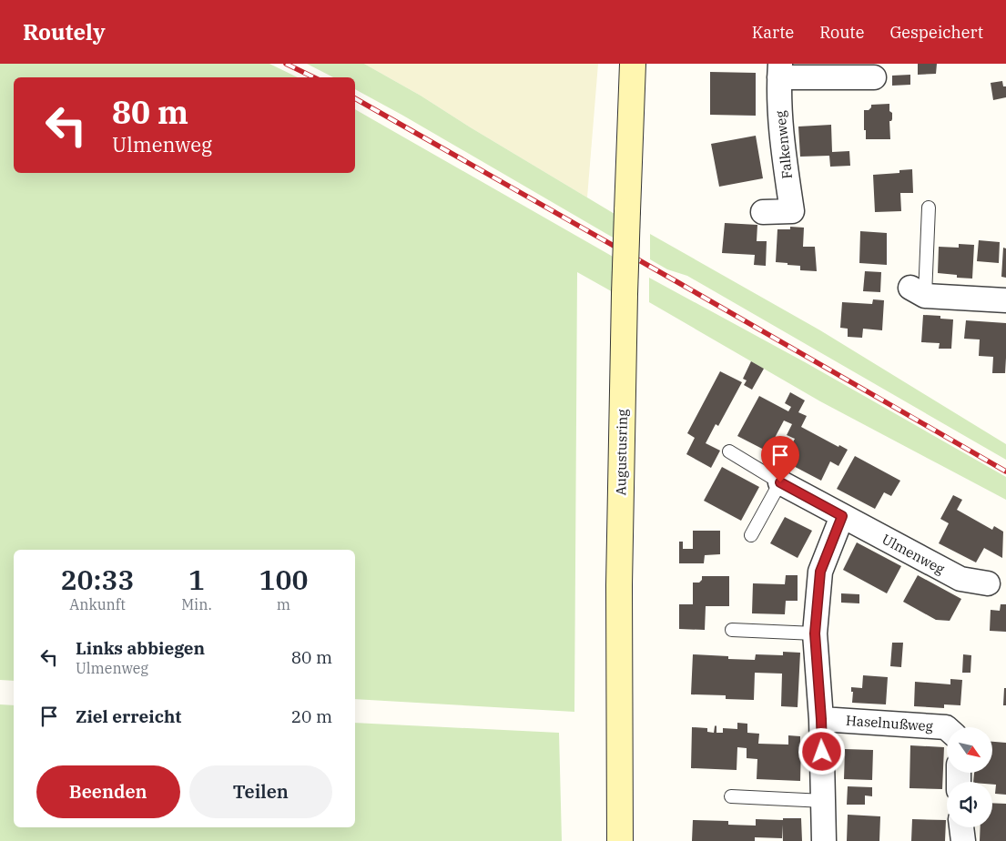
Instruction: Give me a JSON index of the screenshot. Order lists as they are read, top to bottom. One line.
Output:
{"streets":{"main road":["Augustusring"],"street":["Falkenweg","Ulmenweg","Haselnußweg"]},"north":"bottom right","page":{"header":"Routely","nav":["Karte","Route","Gespeichert"],"turn":["80 m","Ulmenweg"],"eta":["20:33","Ankunft","1","Min.","100","m"],"list":[{"name":"Links abbiegen","note":"Ulmenweg","value":"80 m"},{"name":"Ziel erreicht","value":"20 m"}],"buttons":["Beenden","Teilen"]}}
